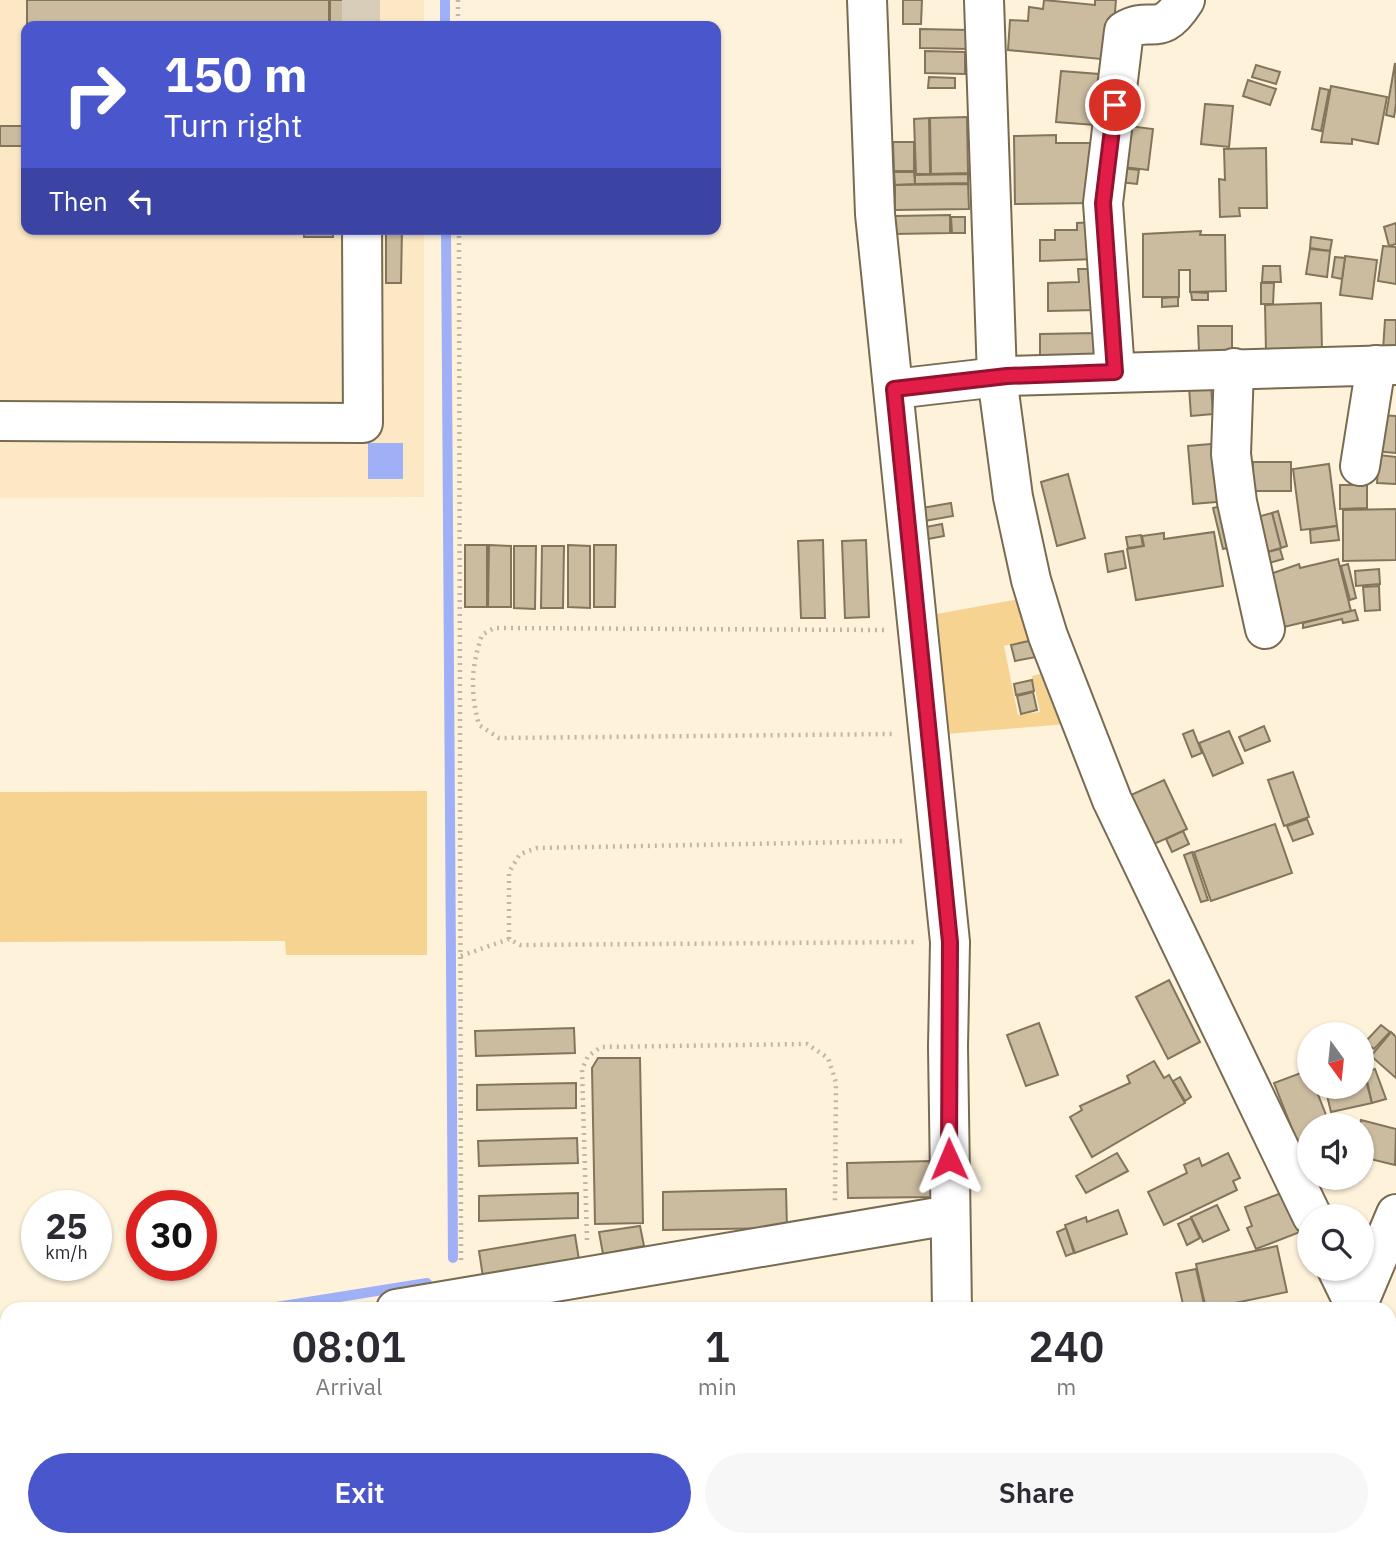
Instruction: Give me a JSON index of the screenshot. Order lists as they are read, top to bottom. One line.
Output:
{"north":"bottom","page":{"turn":["150 m","Turn right"],"then":"Then","speed":"25 km/h","limit":"30","eta":["08:01","Arrival","1","min","240","m"],"buttons":["Exit","Share"]}}
